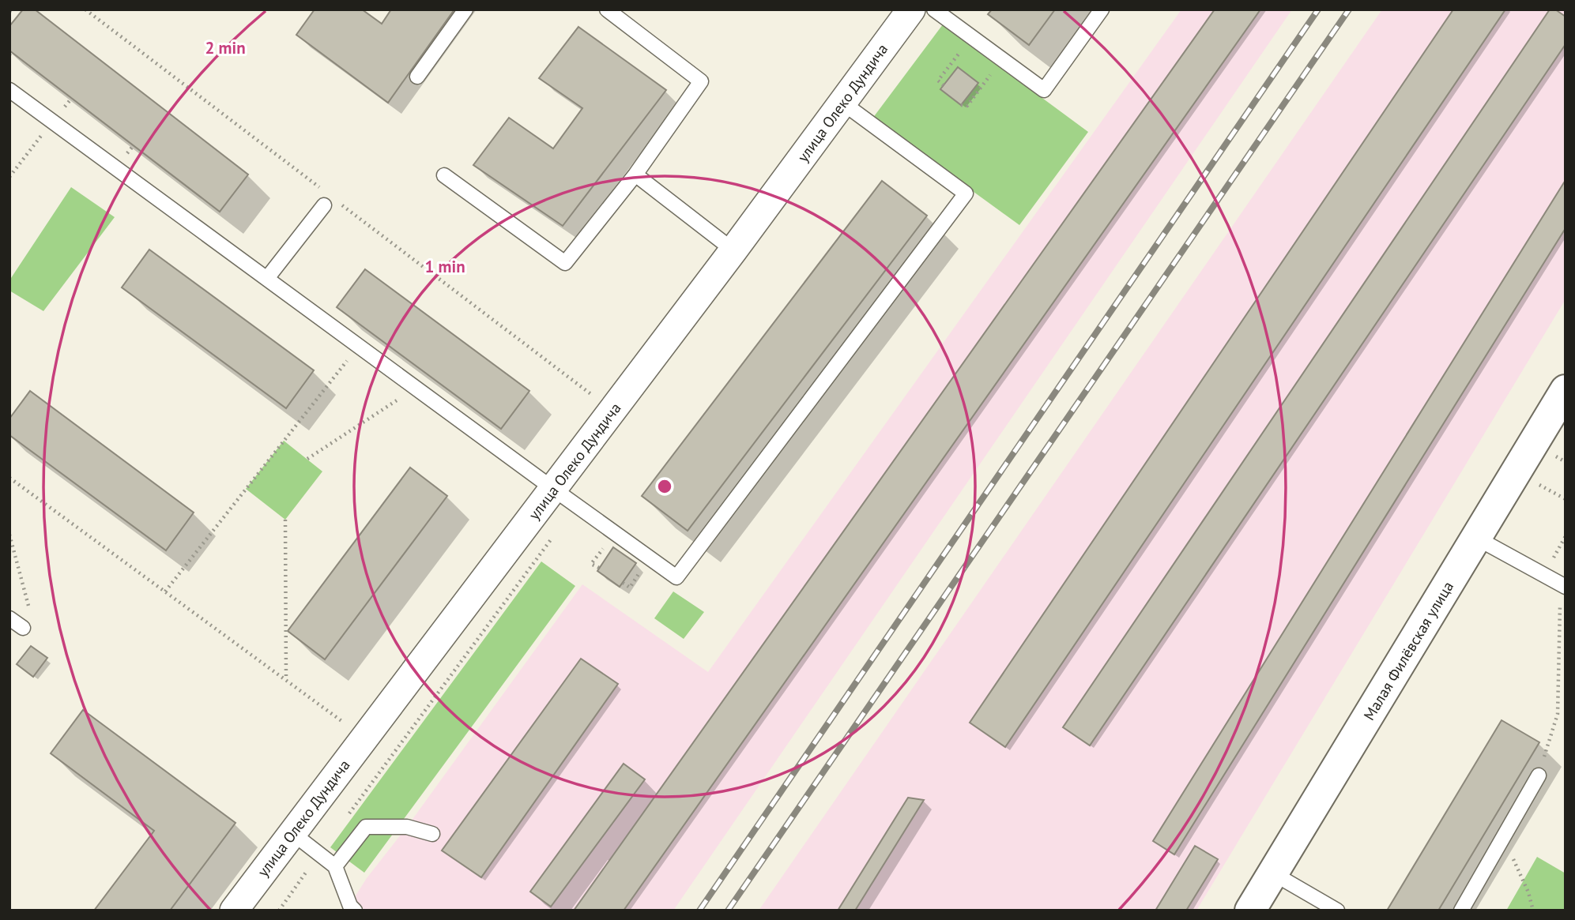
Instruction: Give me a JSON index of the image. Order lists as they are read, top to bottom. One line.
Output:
{"streets":{"street":["улица Олеко Дундича","Малая Филёвская улица"]},"rings":["2 min","1 min"]}
